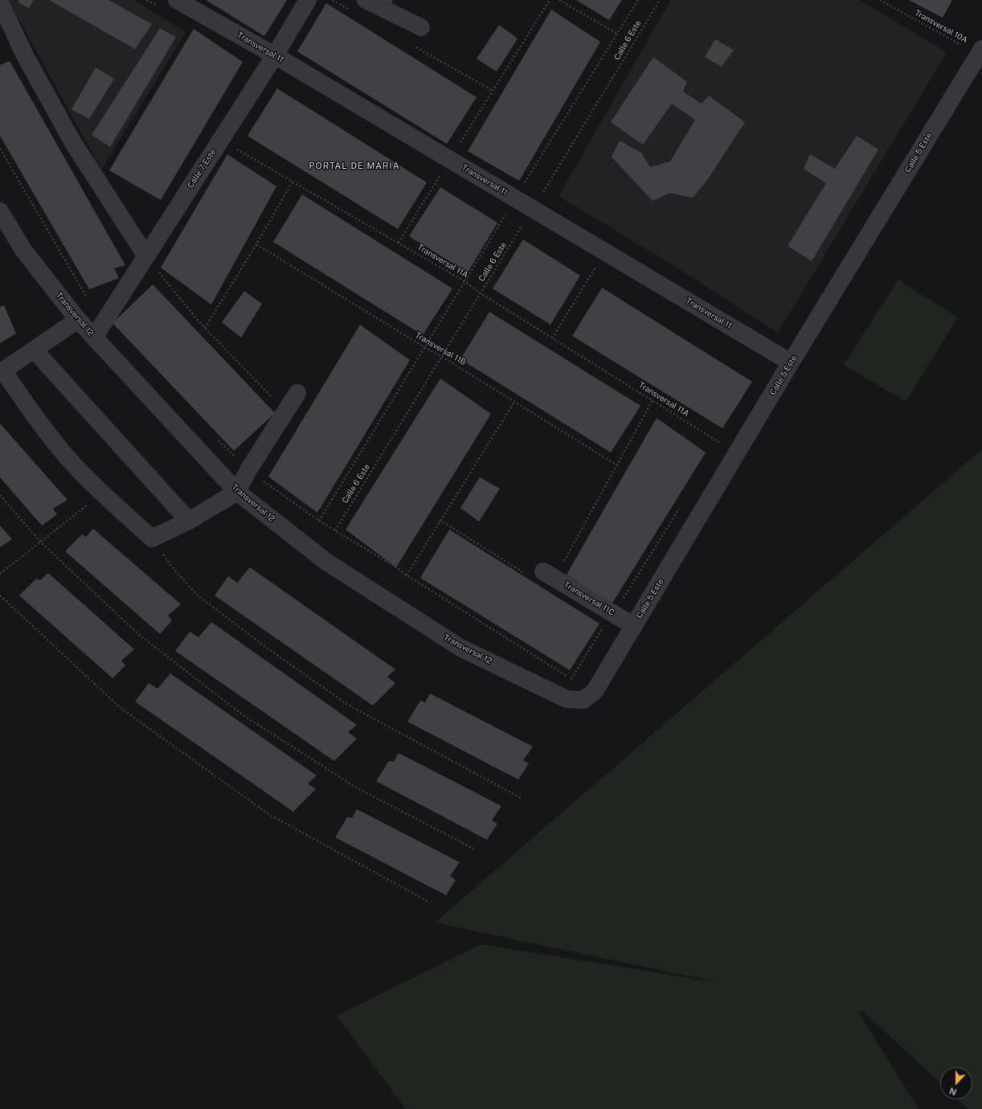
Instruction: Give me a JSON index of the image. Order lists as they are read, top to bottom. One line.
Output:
{"streets":{"street":["Transversal 11","Calle 5 Este","Calle 7 Este","Transversal 12","Transversal 11C"],"path":["Transversal 10A","Calle 6 Este","Transversal 11A","Transversal 11B"]},"crossings":[["Transversal 10A","Calle 5 Este"],["Calle 6 Este","Transversal 11"],["Calle 6 Este","Transversal 11A"],["Calle 6 Este","Transversal 11B"],["Transversal 11","Calle 5 Este"],["Transversal 11","Calle 7 Este"],["Calle 5 Este","Transversal 12"],["Calle 5 Este","Transversal 11C"],["Calle 7 Este","Transversal 11A"],["Calle 7 Este","Transversal 12"]],"districts":["PORTAL DE MARIA"],"north":"bottom"}
